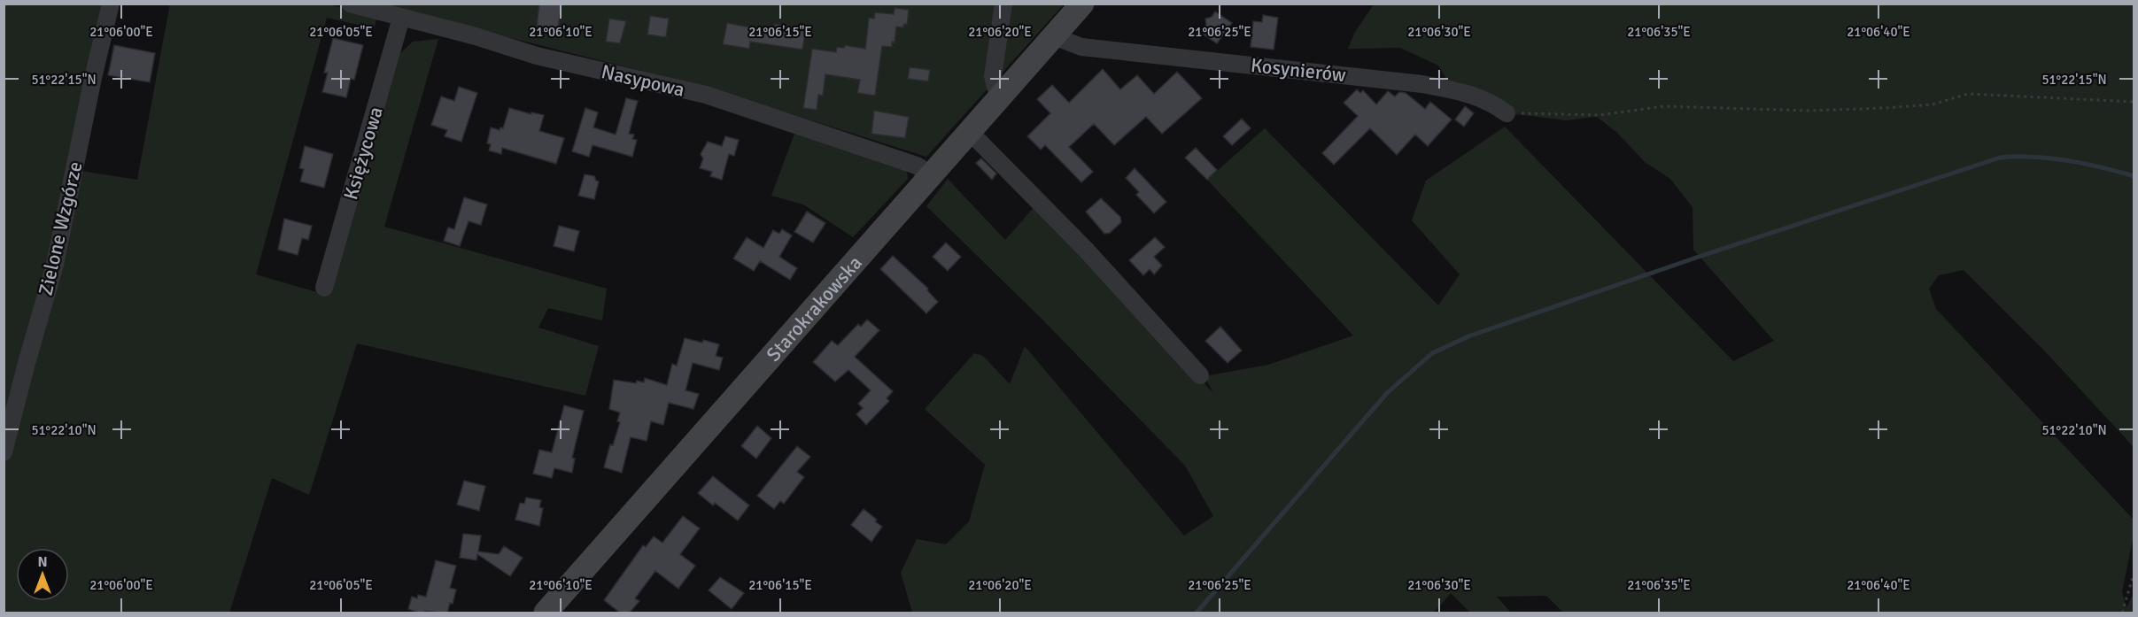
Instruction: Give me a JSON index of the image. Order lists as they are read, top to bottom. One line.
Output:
{"streets":{"street":["Kosynierów","Nasypowa","Księżycowa","Zielone Wzgórze","Starokrakowska"]},"crossings":[["Kosynierów","Starokrakowska"],["Nasypowa","Księżycowa"],["Nasypowa","Starokrakowska"]],"north":"top","coordinates":["21°06'00\"E","21°06'05\"E","21°06'10\"E","21°06'15\"E","21°06'20\"E","21°06'25\"E","21°06'30\"E","21°06'35\"E","21°06'40\"E","51°22'15\"N","51°22'10\"N"]}
